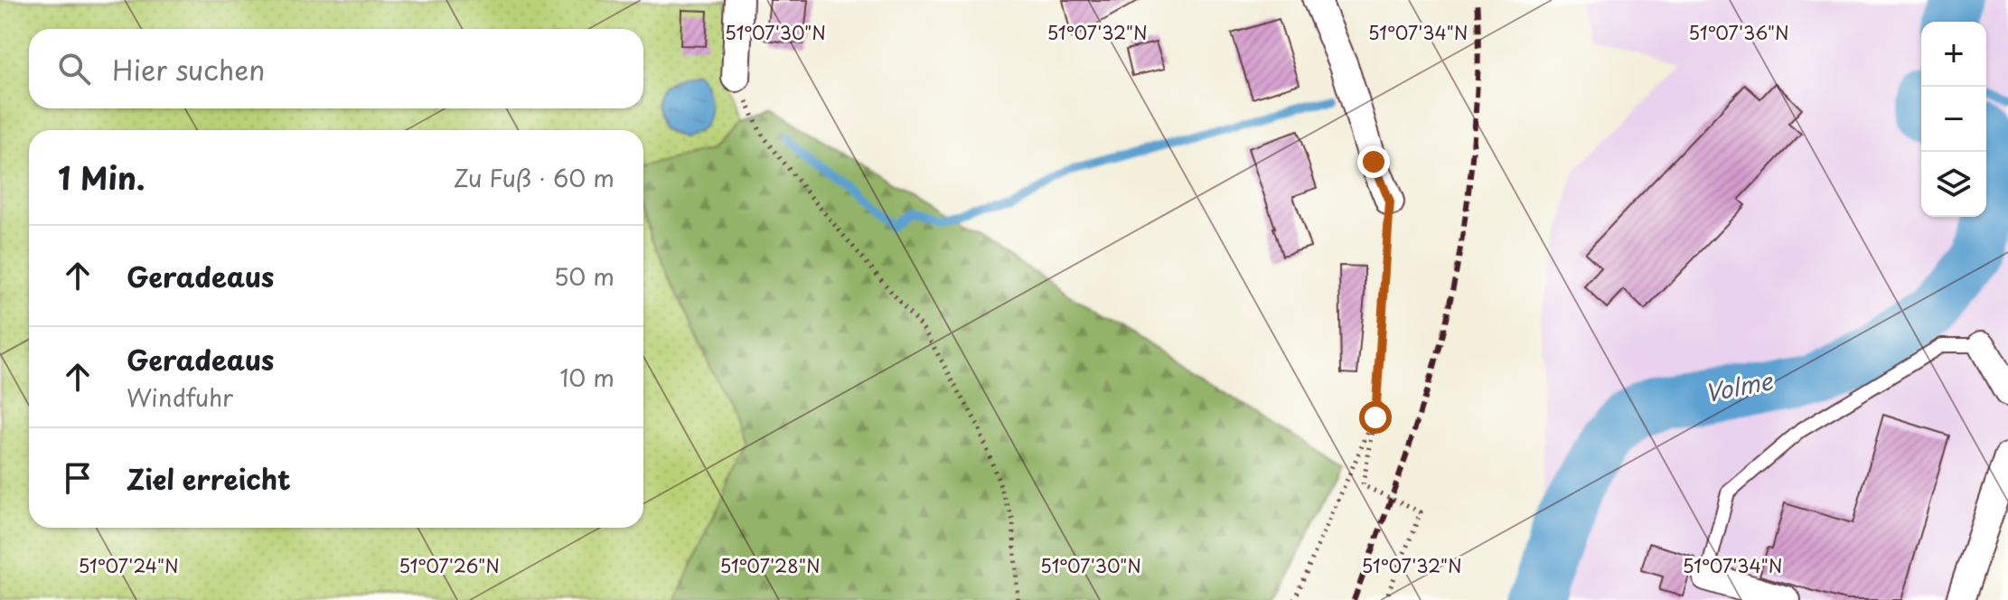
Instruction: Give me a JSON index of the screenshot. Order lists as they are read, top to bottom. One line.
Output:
{"water":["Volme"],"page":{"map_buttons":["+","−"],"search":"Hier suchen","heading":["1 Min.","Zu Fuß · 60 m"],"list":[["Geradeaus","50 m"],["Geradeaus","Windfuhr","10 m"],"Ziel erreicht"]},"coordinates":["51°07'30\"N","51°07'32\"N","51°07'34\"N","51°07'36\"N","51°07'24\"N","51°07'26\"N","51°07'28\"N"]}
